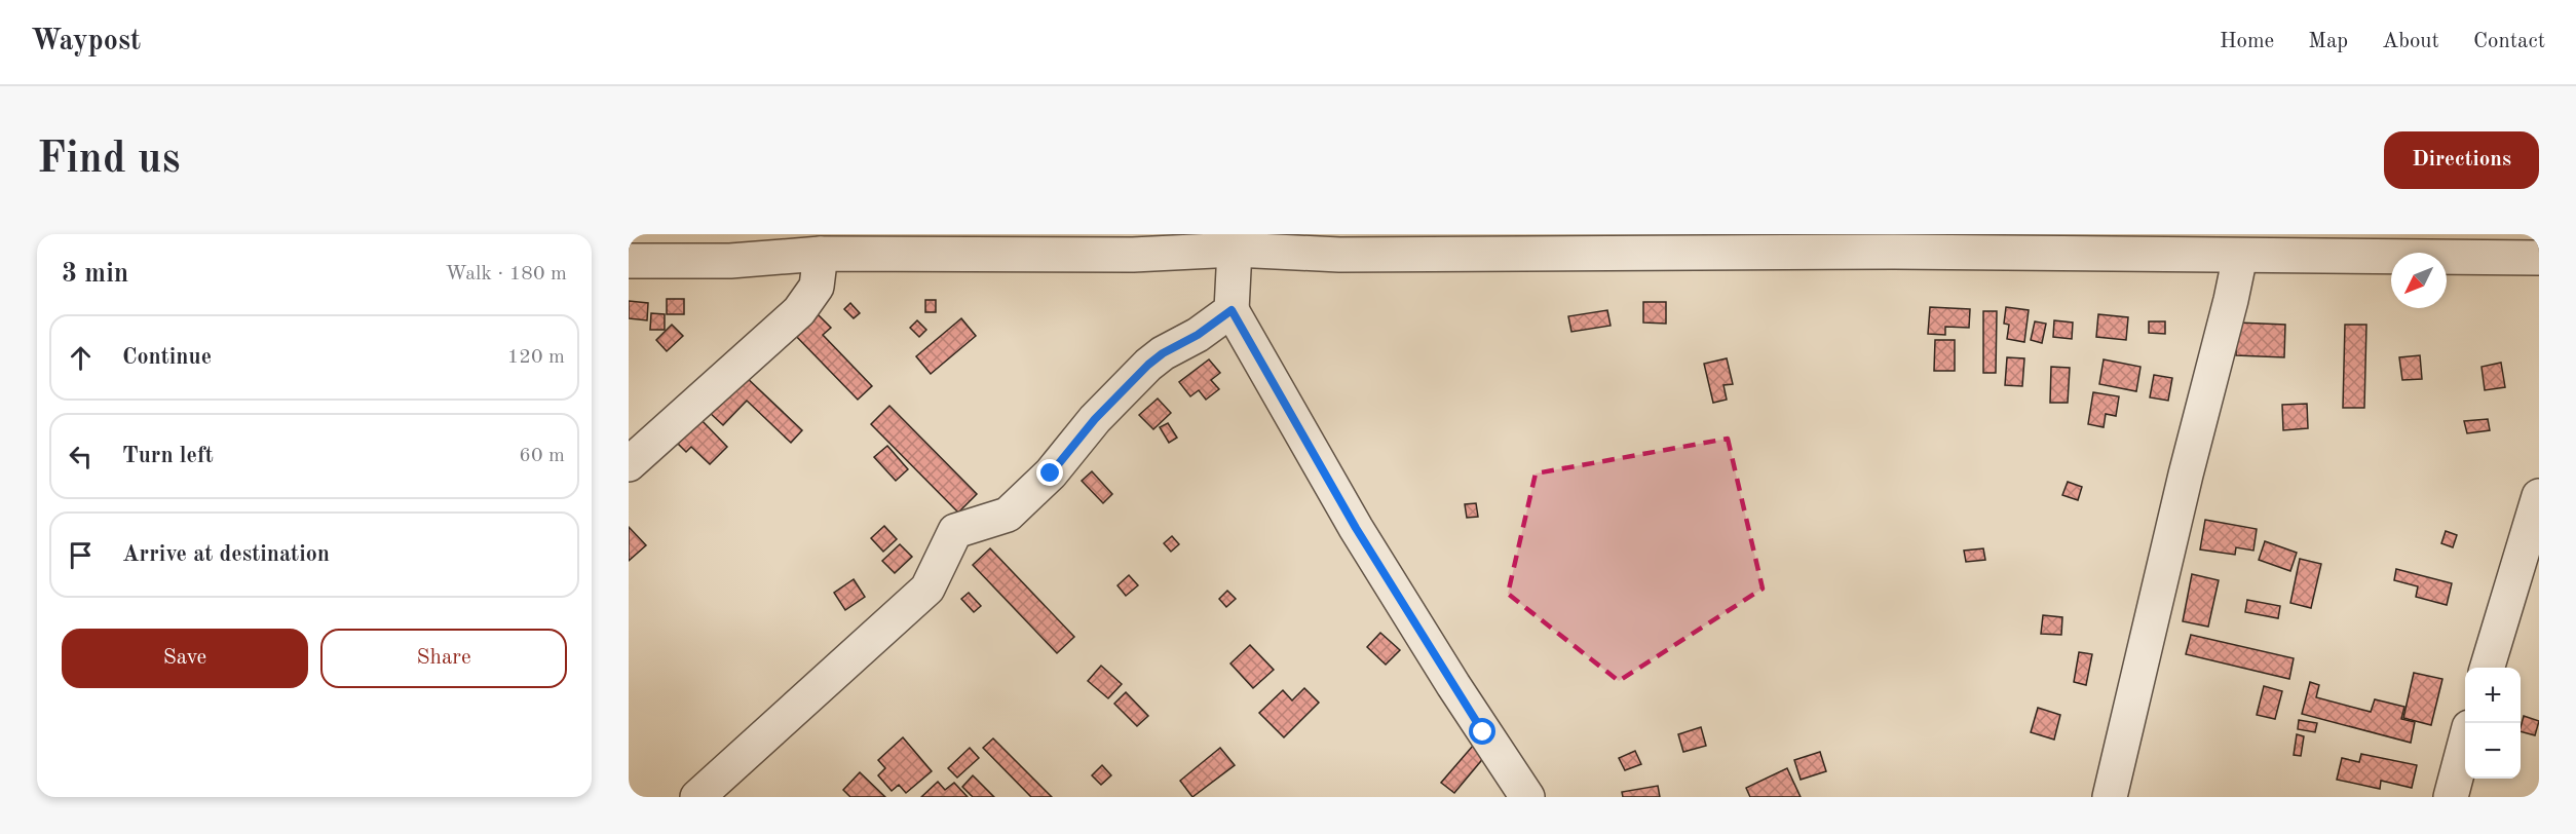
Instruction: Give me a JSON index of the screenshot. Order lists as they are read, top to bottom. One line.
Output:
{"north":"bottom left","page":{"header":"Waypost","nav":["Home","Map","About","Contact"],"buttons":["Directions",["Save","Share"]],"title":"Find us","heading":["3 min","Walk · 180 m"],"list":[["Continue","120 m"],["Turn left","60 m"],"Arrive at destination"],"map_buttons":["+","−"]}}
